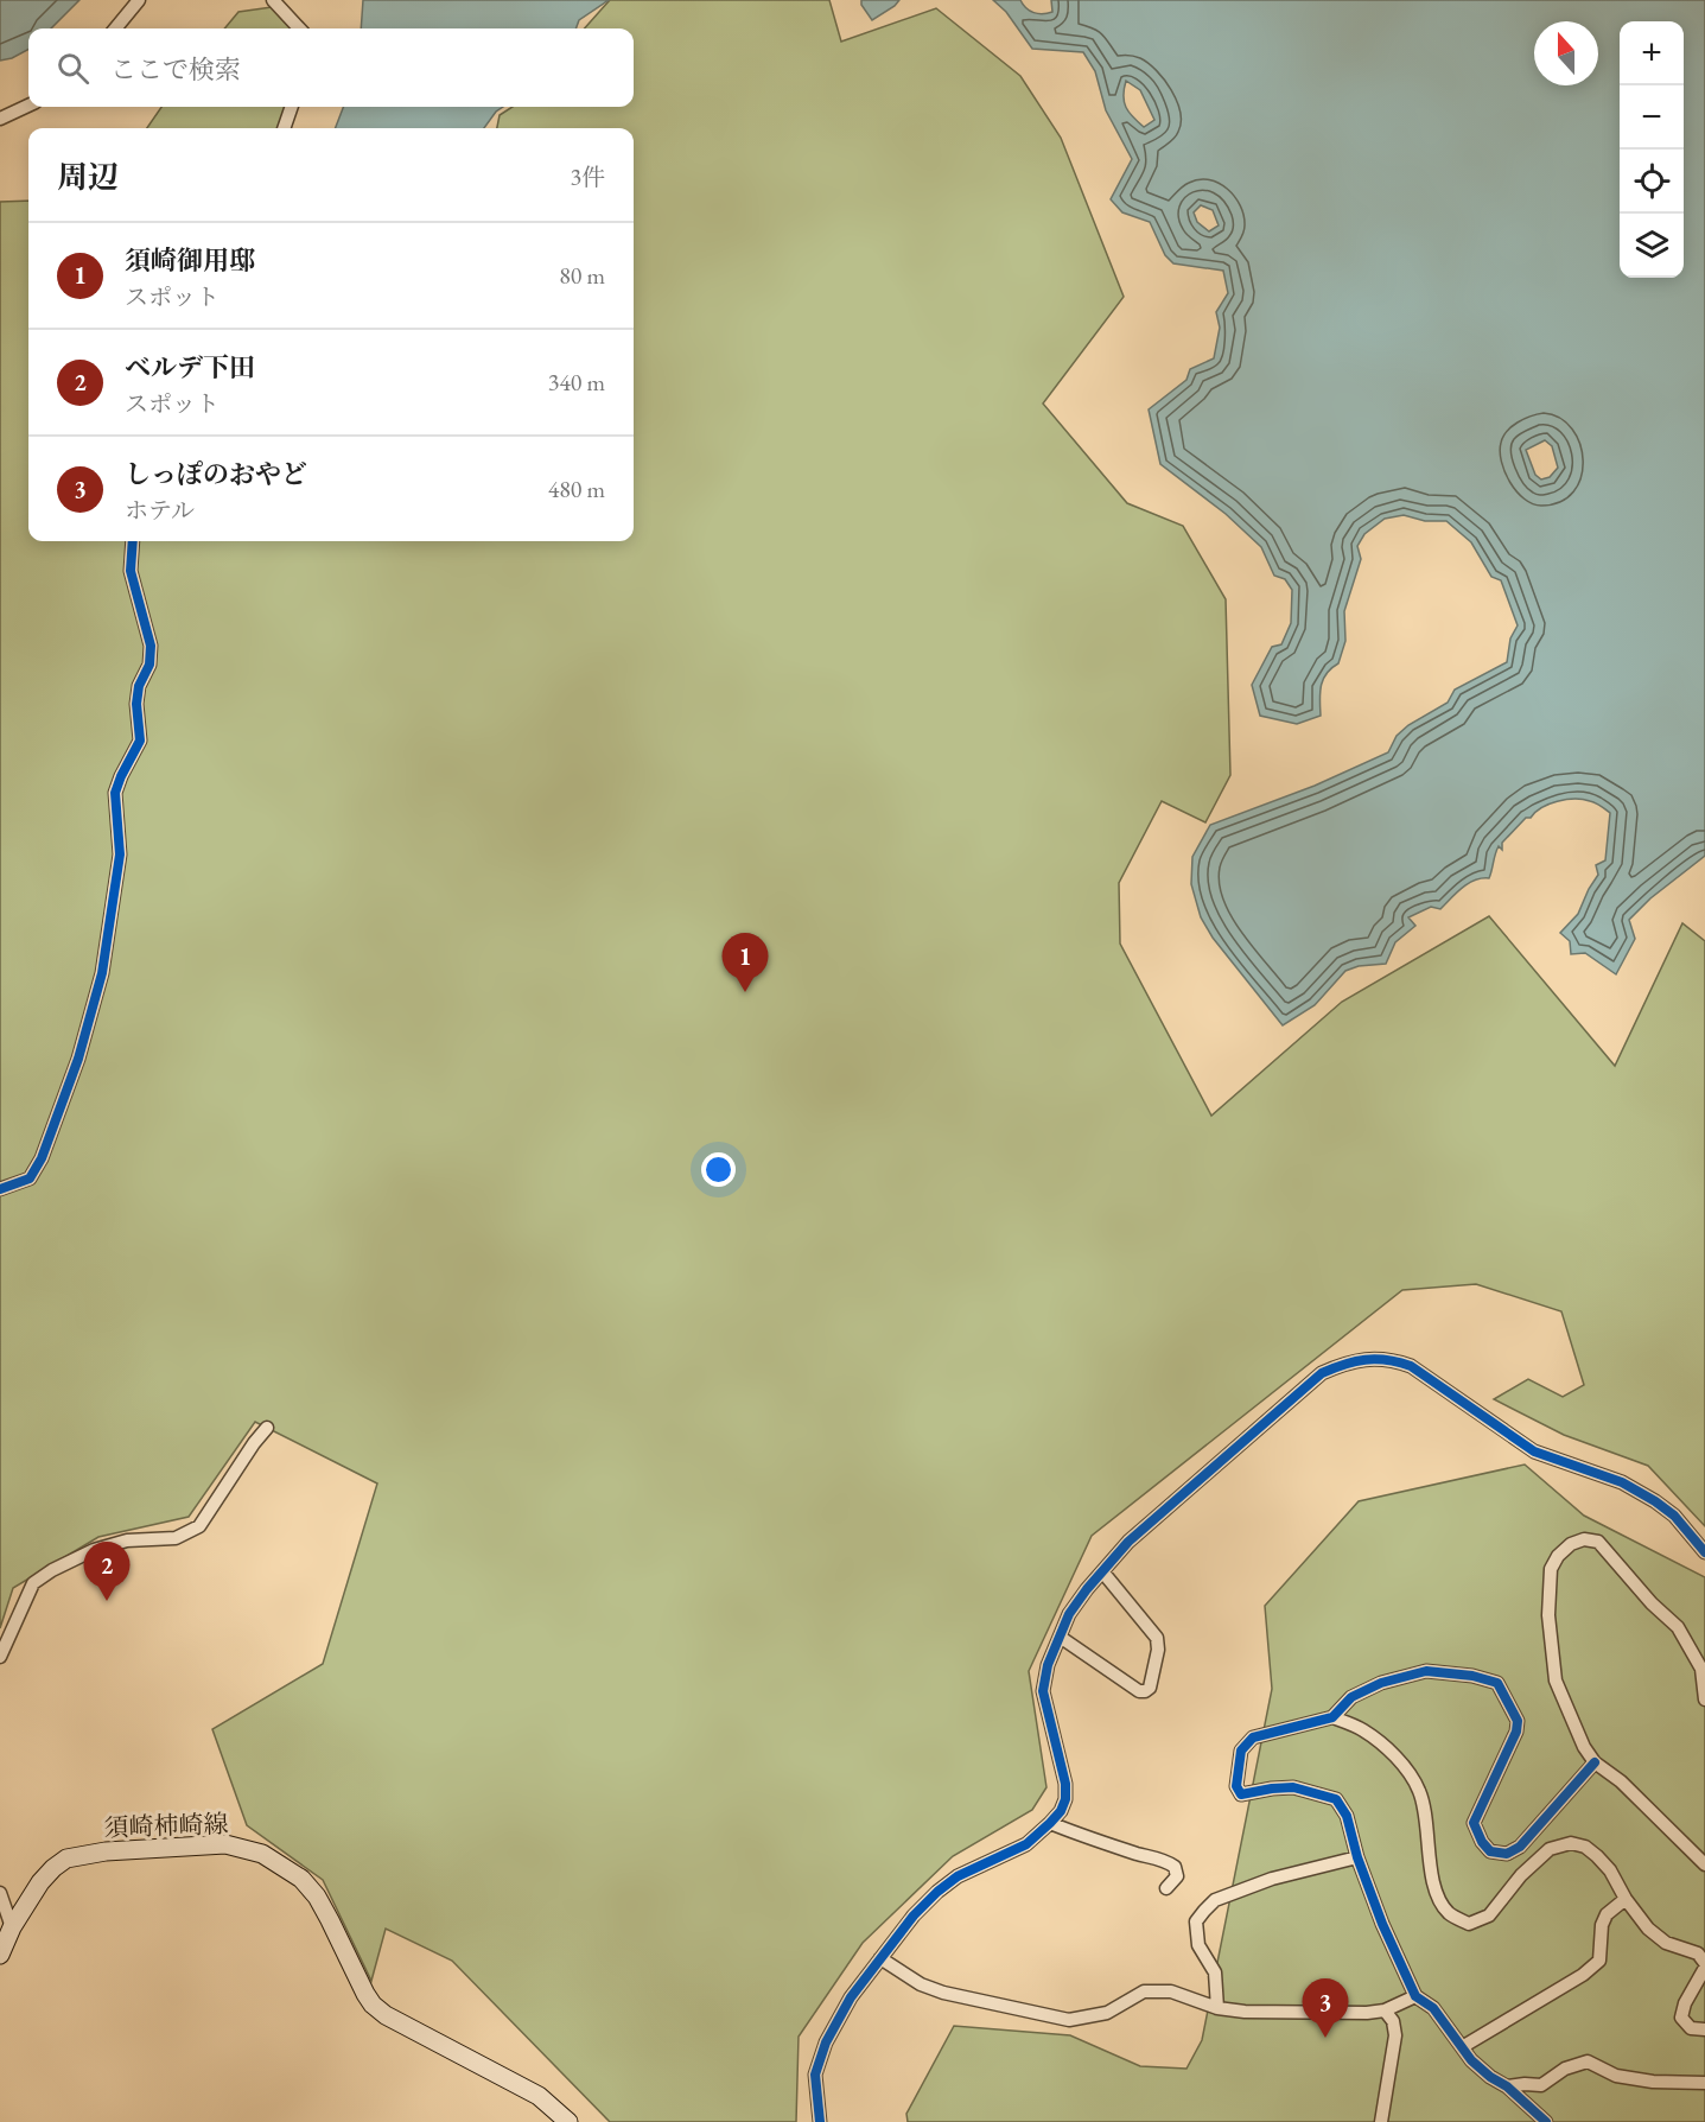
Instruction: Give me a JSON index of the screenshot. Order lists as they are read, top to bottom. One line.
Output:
{"streets":{"main road":["須崎柿崎線"]},"north":"top","page":{"map_buttons":["+","−"],"search":"ここで検索","heading":["周辺","3件"],"list":[{"mark":"1","name":"須崎御用邸","note":"スポット","value":"80 m"},{"mark":"2","name":"ベルデ下田","note":"スポット","value":"340 m"},{"mark":"3","name":"しっぽのおやど","note":"ホテル","value":"480 m"}],"pins":["1","2","3"]}}
